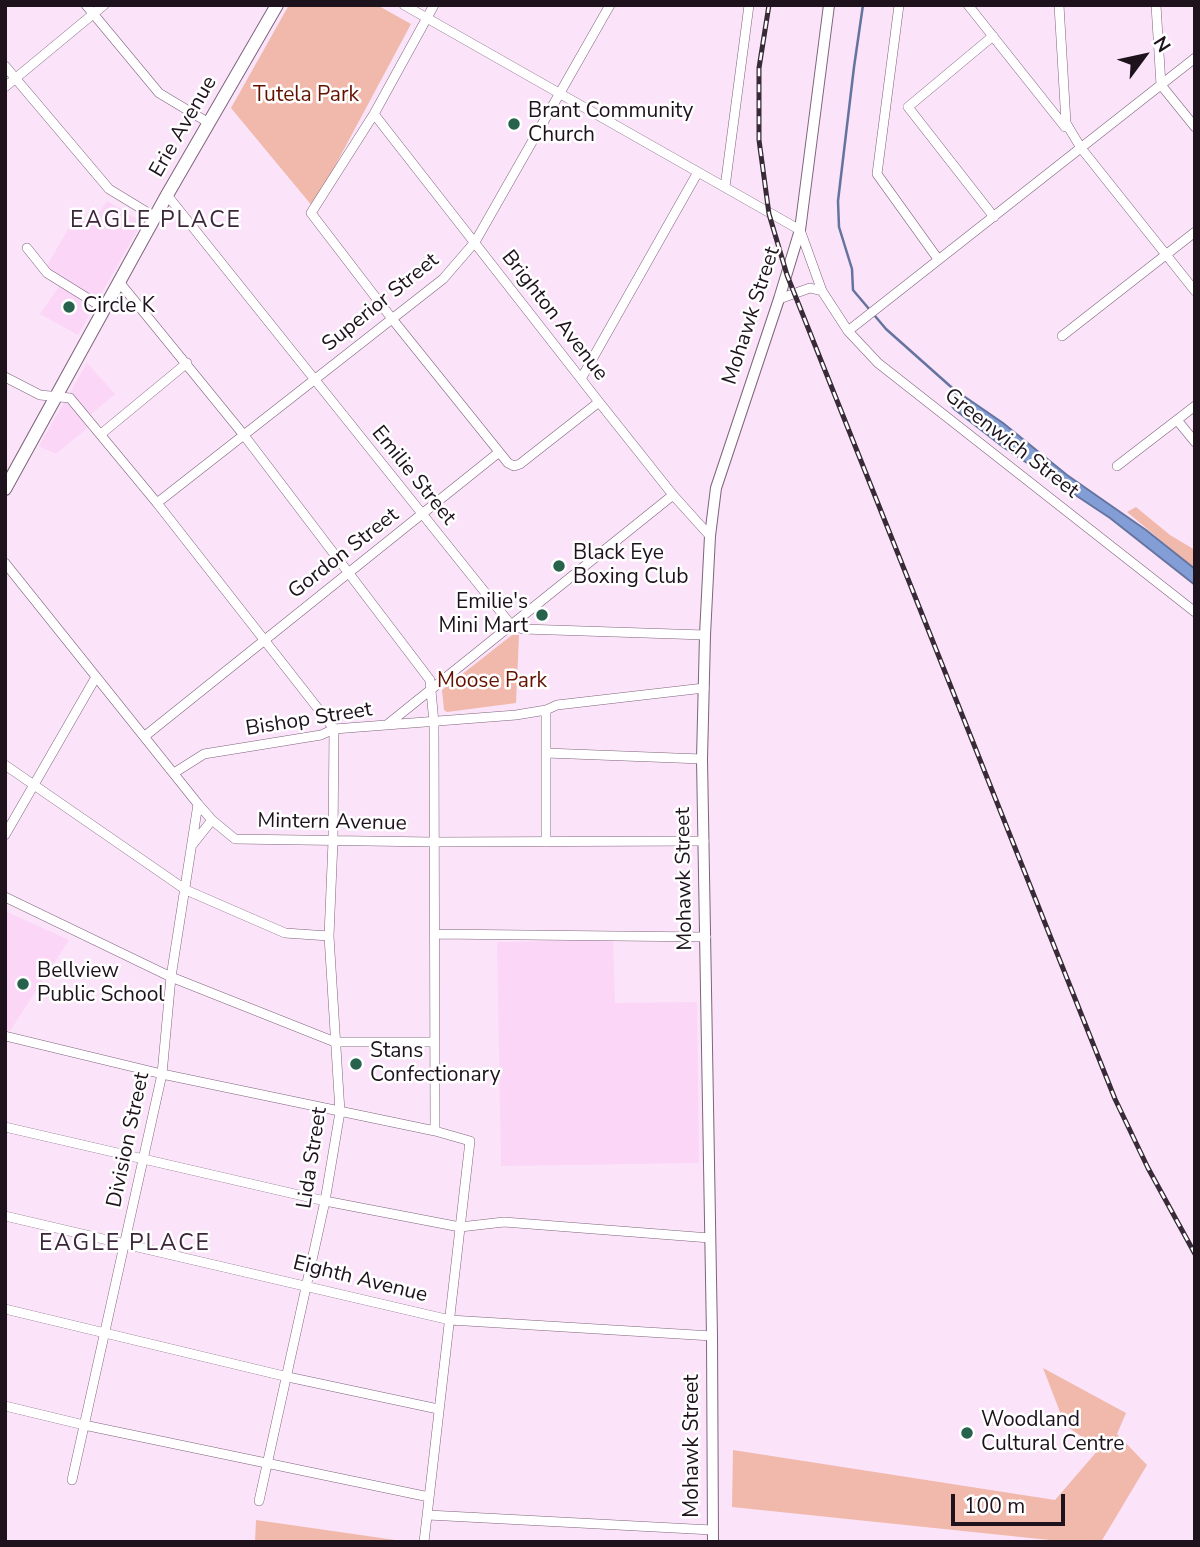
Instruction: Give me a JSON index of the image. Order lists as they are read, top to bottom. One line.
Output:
{"streets":{"main road":["Erie Avenue"],"street":["Superior Street","Brighton Avenue","Mohawk Street","Greenwich Street","Emilie Street","Gordon Street","Bishop Street","Mintern Avenue","Division Street","Lida Street","Eighth Avenue"]},"crossings":[["Erie Avenue","Emilie Street"],["Superior Street","Brighton Avenue"],["Superior Street","Emilie Street"],["Brighton Avenue","Mohawk Street"],["Mohawk Street","Greenwich Street"],["Mohawk Street","Bishop Street"],["Mohawk Street","Mintern Avenue"],["Mohawk Street","Eighth Avenue"],["Emilie Street","Gordon Street"],["Gordon Street","Mintern Avenue"],["Bishop Street","Mintern Avenue"],["Bishop Street","Lida Street"],["Mintern Avenue","Division Street"],["Mintern Avenue","Lida Street"],["Division Street","Eighth Avenue"],["Lida Street","Eighth Avenue"]],"districts":["EAGLE PLACE","EAGLE PLACE"],"parks":["Tutela Park","Moose Park"],"places":["Brant Community Church","Circle K","Black Eye Boxing Club","Emilie's Mini Mart","Bellview Public School","Stans Confectionary","Woodland Cultural Centre"],"scale_bar":"100 m","north":"top right"}
